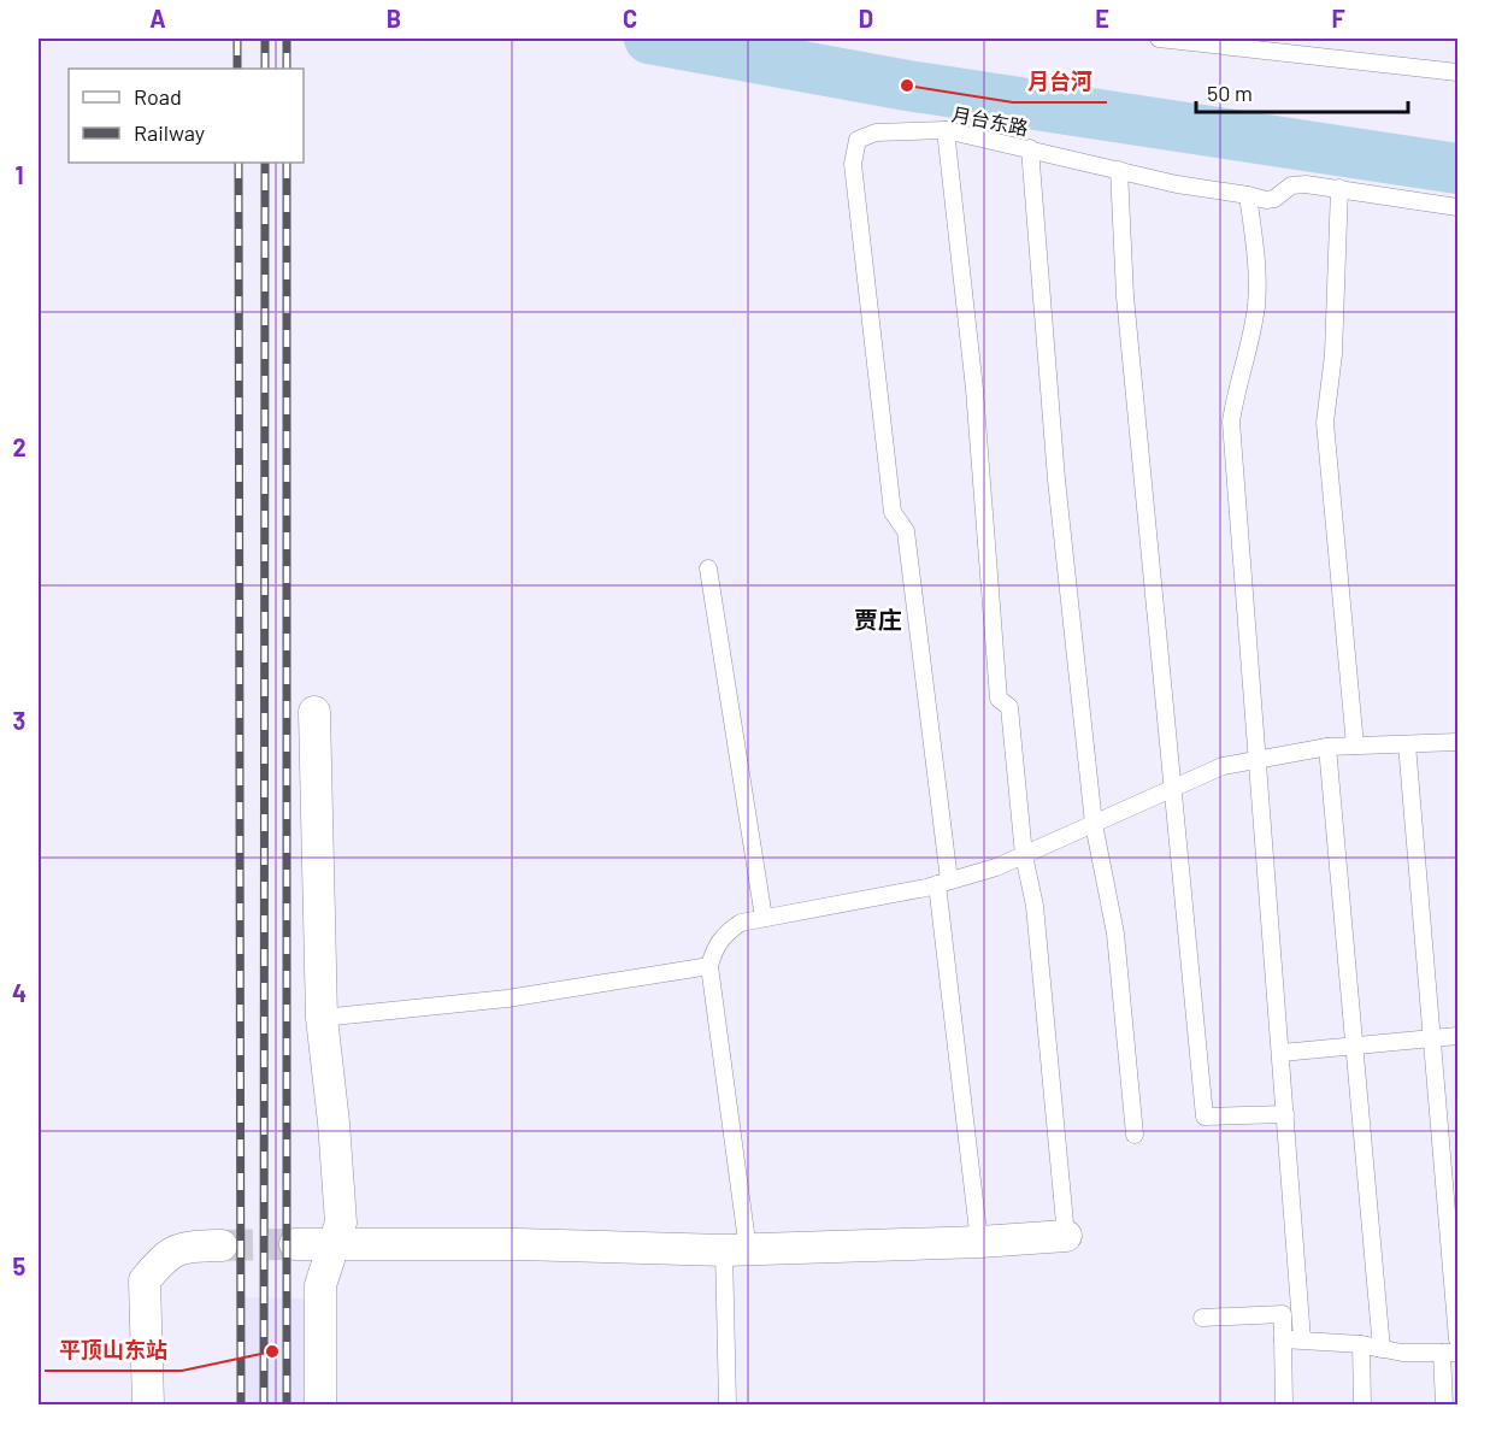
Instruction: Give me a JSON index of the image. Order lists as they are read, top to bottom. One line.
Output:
{"streets":{"lane":["月台东路"]},"districts":["贾庄"],"places":["月台河","平顶山东站"],"legend":["Road","Railway"],"scale_bar":"50 m","grid":{"columns":["A","B","C","D","E","F"],"rows":["1","2","3","4","5"]}}
